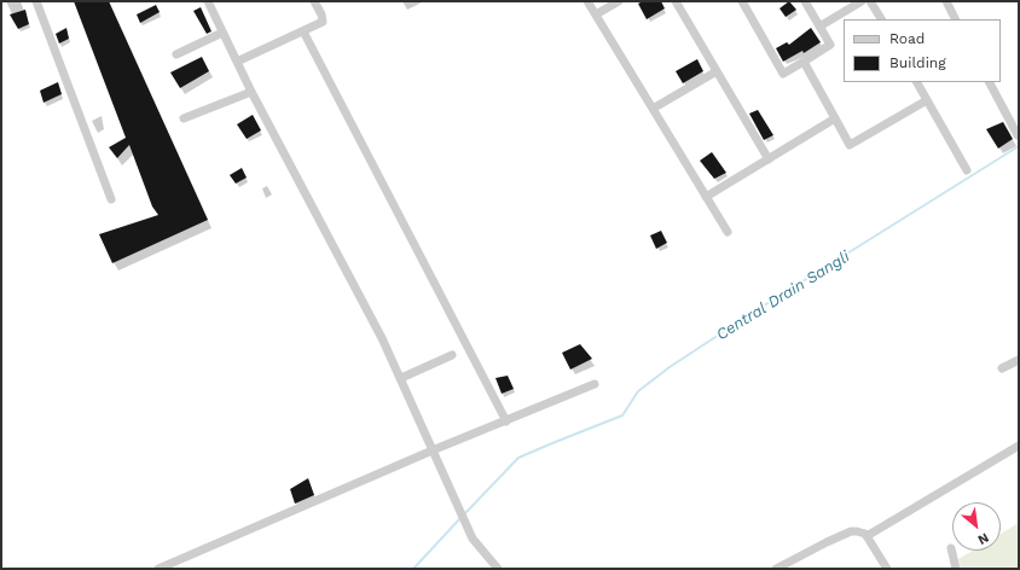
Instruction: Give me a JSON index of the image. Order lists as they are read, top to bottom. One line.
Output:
{"water":["Central Drain Sangli"],"legend":["Road","Building"],"north":"bottom right"}
